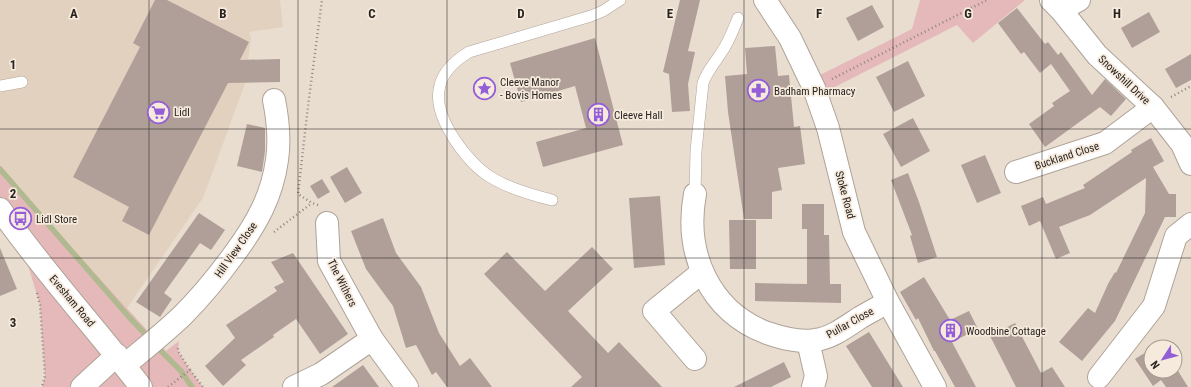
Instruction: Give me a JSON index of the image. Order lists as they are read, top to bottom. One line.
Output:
{"streets":{"street":["Snowshill Drive","Buckland Close","Stoke Road","Hill View Close","The Withers","Evesham Road","Pullar Close"]},"crossings":[["Snowshill Drive","Buckland Close"],["Stoke Road","Pullar Close"],["Hill View Close","Evesham Road"]],"places":{"place":["Cleeve Manor - Bovis Homes"],"pharmacy":["Badham Pharmacy"],"supermarket":["Lidl"],"building":["Cleeve Hall","Woodbine Cottage"],"bus stop":["Lidl Store"]},"north":"bottom left","grid":{"columns":["A","B","C","D","E","F","G","H"],"rows":["1","2","3"]}}
